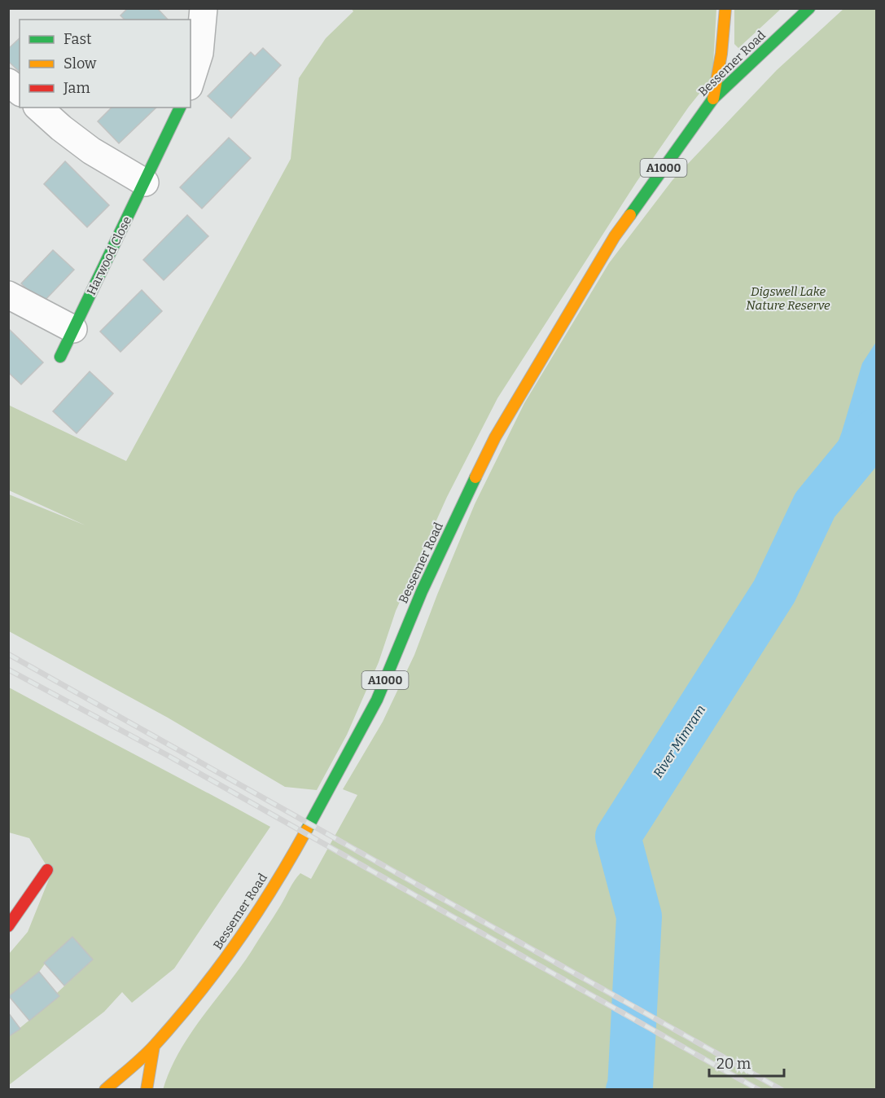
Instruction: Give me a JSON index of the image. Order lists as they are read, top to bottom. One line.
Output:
{"streets":{"main road":["Bessemer Road","A1000","Harwood Close"]},"water":["River Mimram"],"parks":["Digswell Lake Nature Reserve"],"legend":["Fast","Slow","Jam"],"scale_bar":"20 m"}
